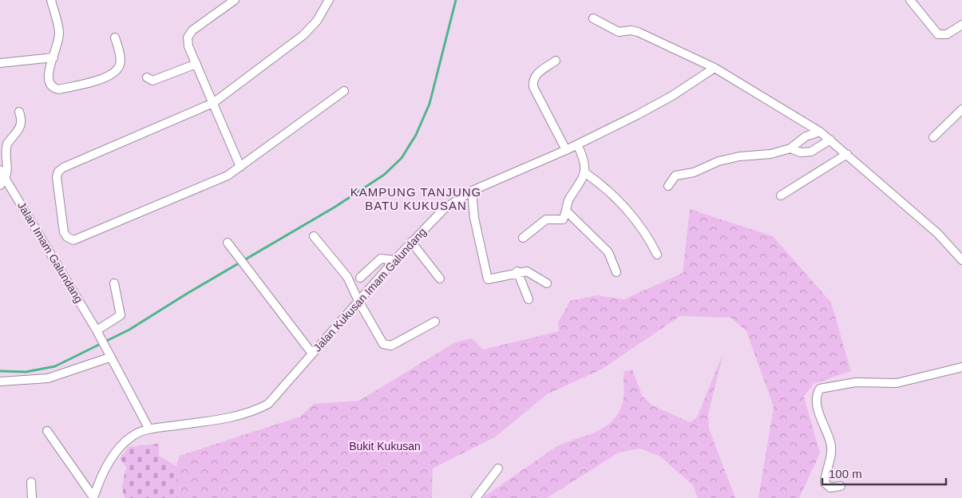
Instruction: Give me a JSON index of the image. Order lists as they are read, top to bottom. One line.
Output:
{"streets":{"street":["Jalan Imam Galundang","Jalan Kukusan Imam Galundang"]},"crossings":[["Jalan Imam Galundang","Jalan Kukusan Imam Galundang"]],"districts":["KAMPUNG TANJUNG BATU KUKUSAN"],"parks":["Bukit Kukusan"],"scale_bar":"100 m"}
